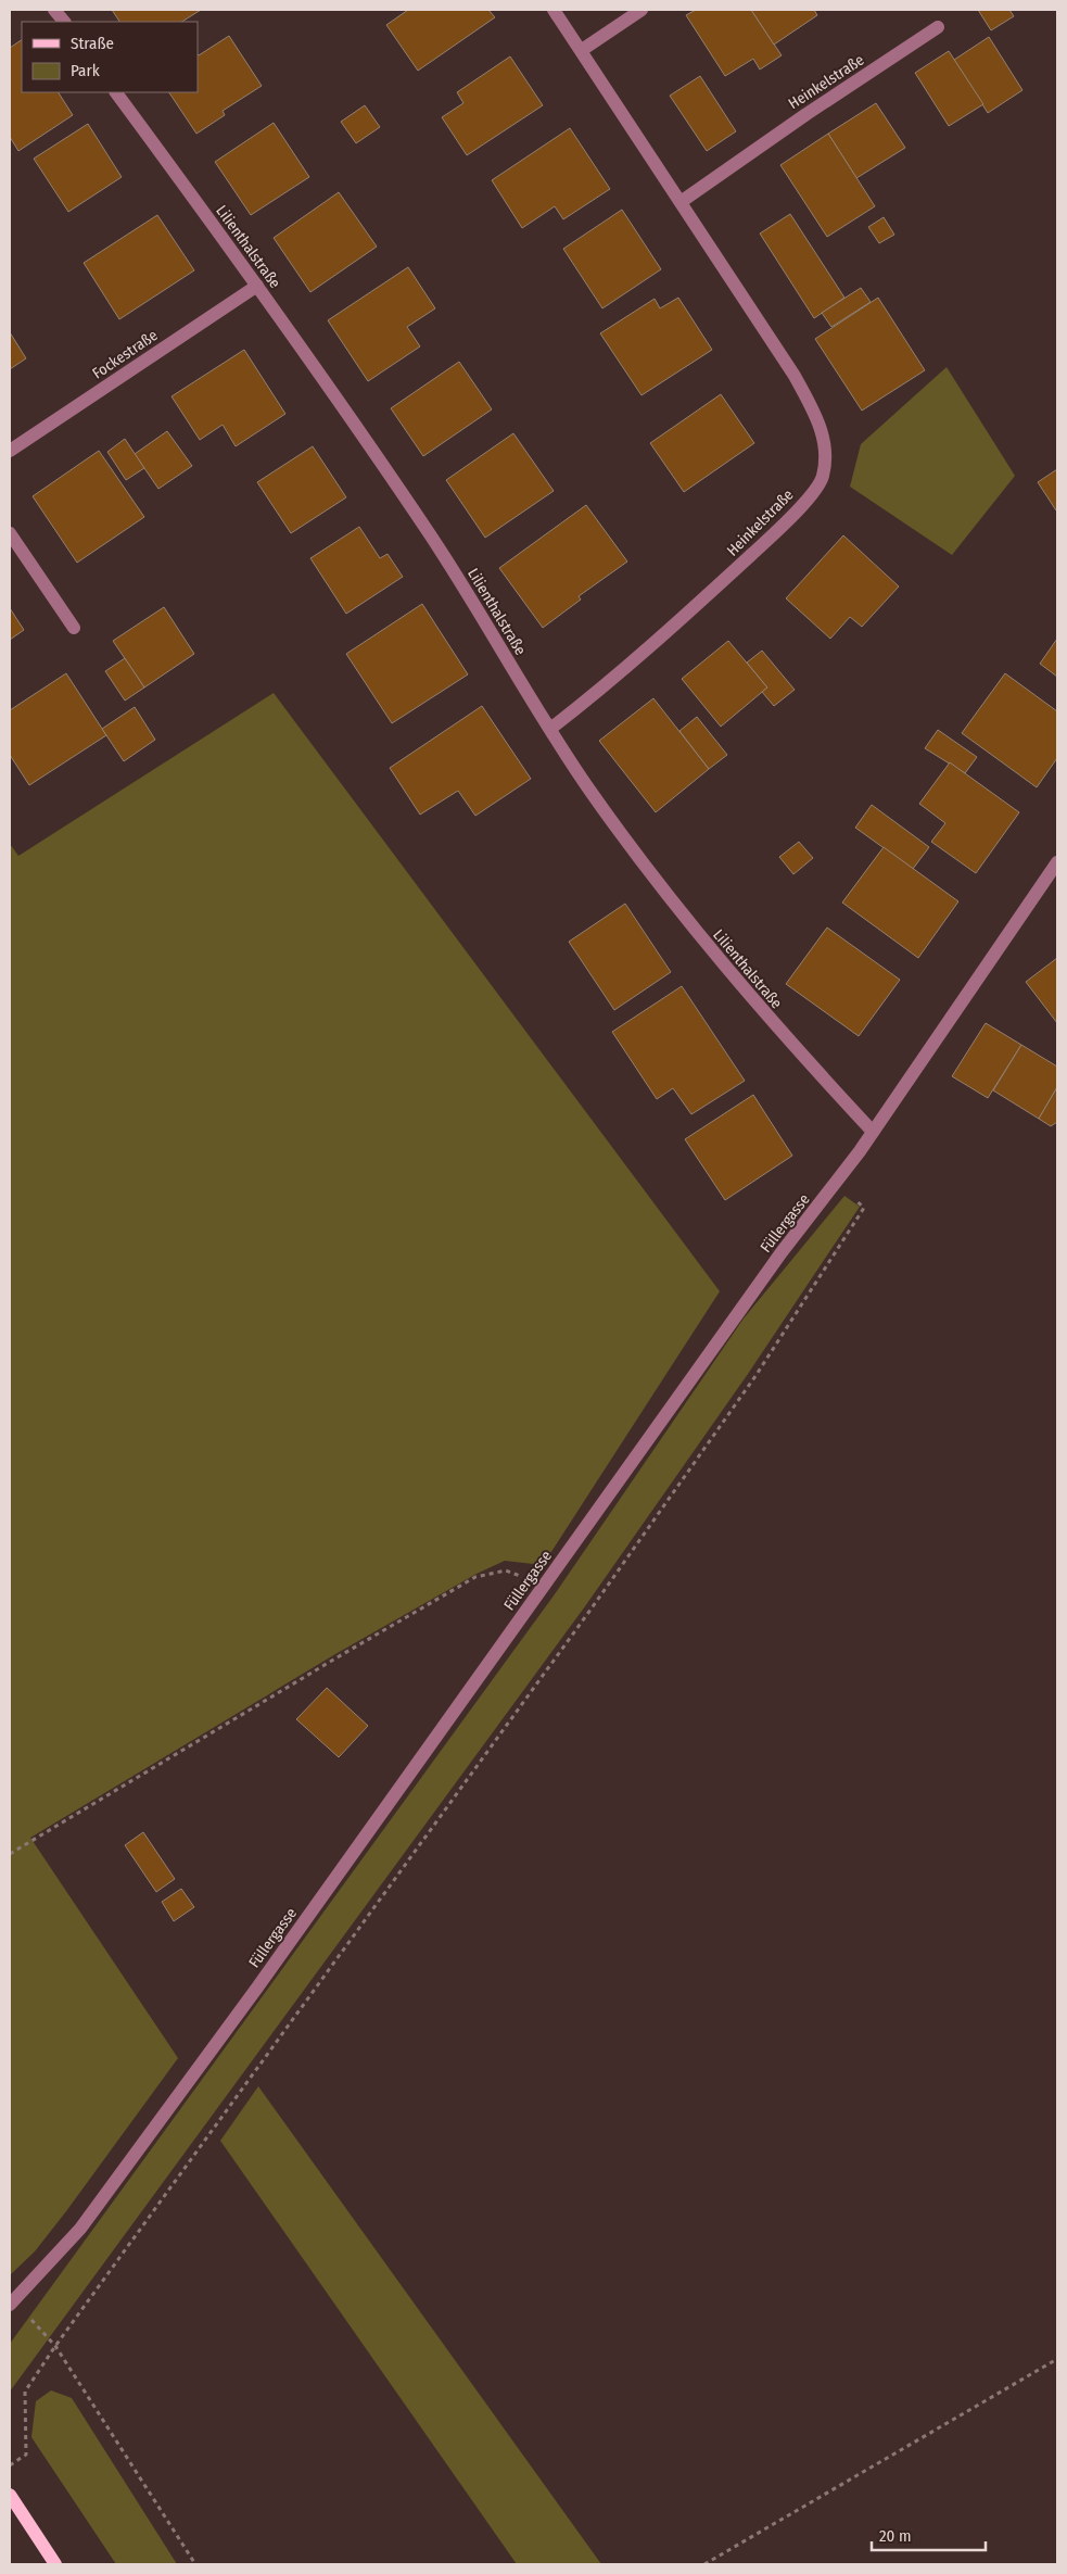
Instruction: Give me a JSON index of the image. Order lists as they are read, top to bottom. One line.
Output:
{"streets":{"street":["Heinkelstraße","Lilienthalstraße","Fockestraße","Füllergasse"]},"crossings":[["Heinkelstraße","Lilienthalstraße"],["Lilienthalstraße","Fockestraße"],["Lilienthalstraße","Füllergasse"]],"legend":["Straße","Park"],"scale_bar":"20 m"}
